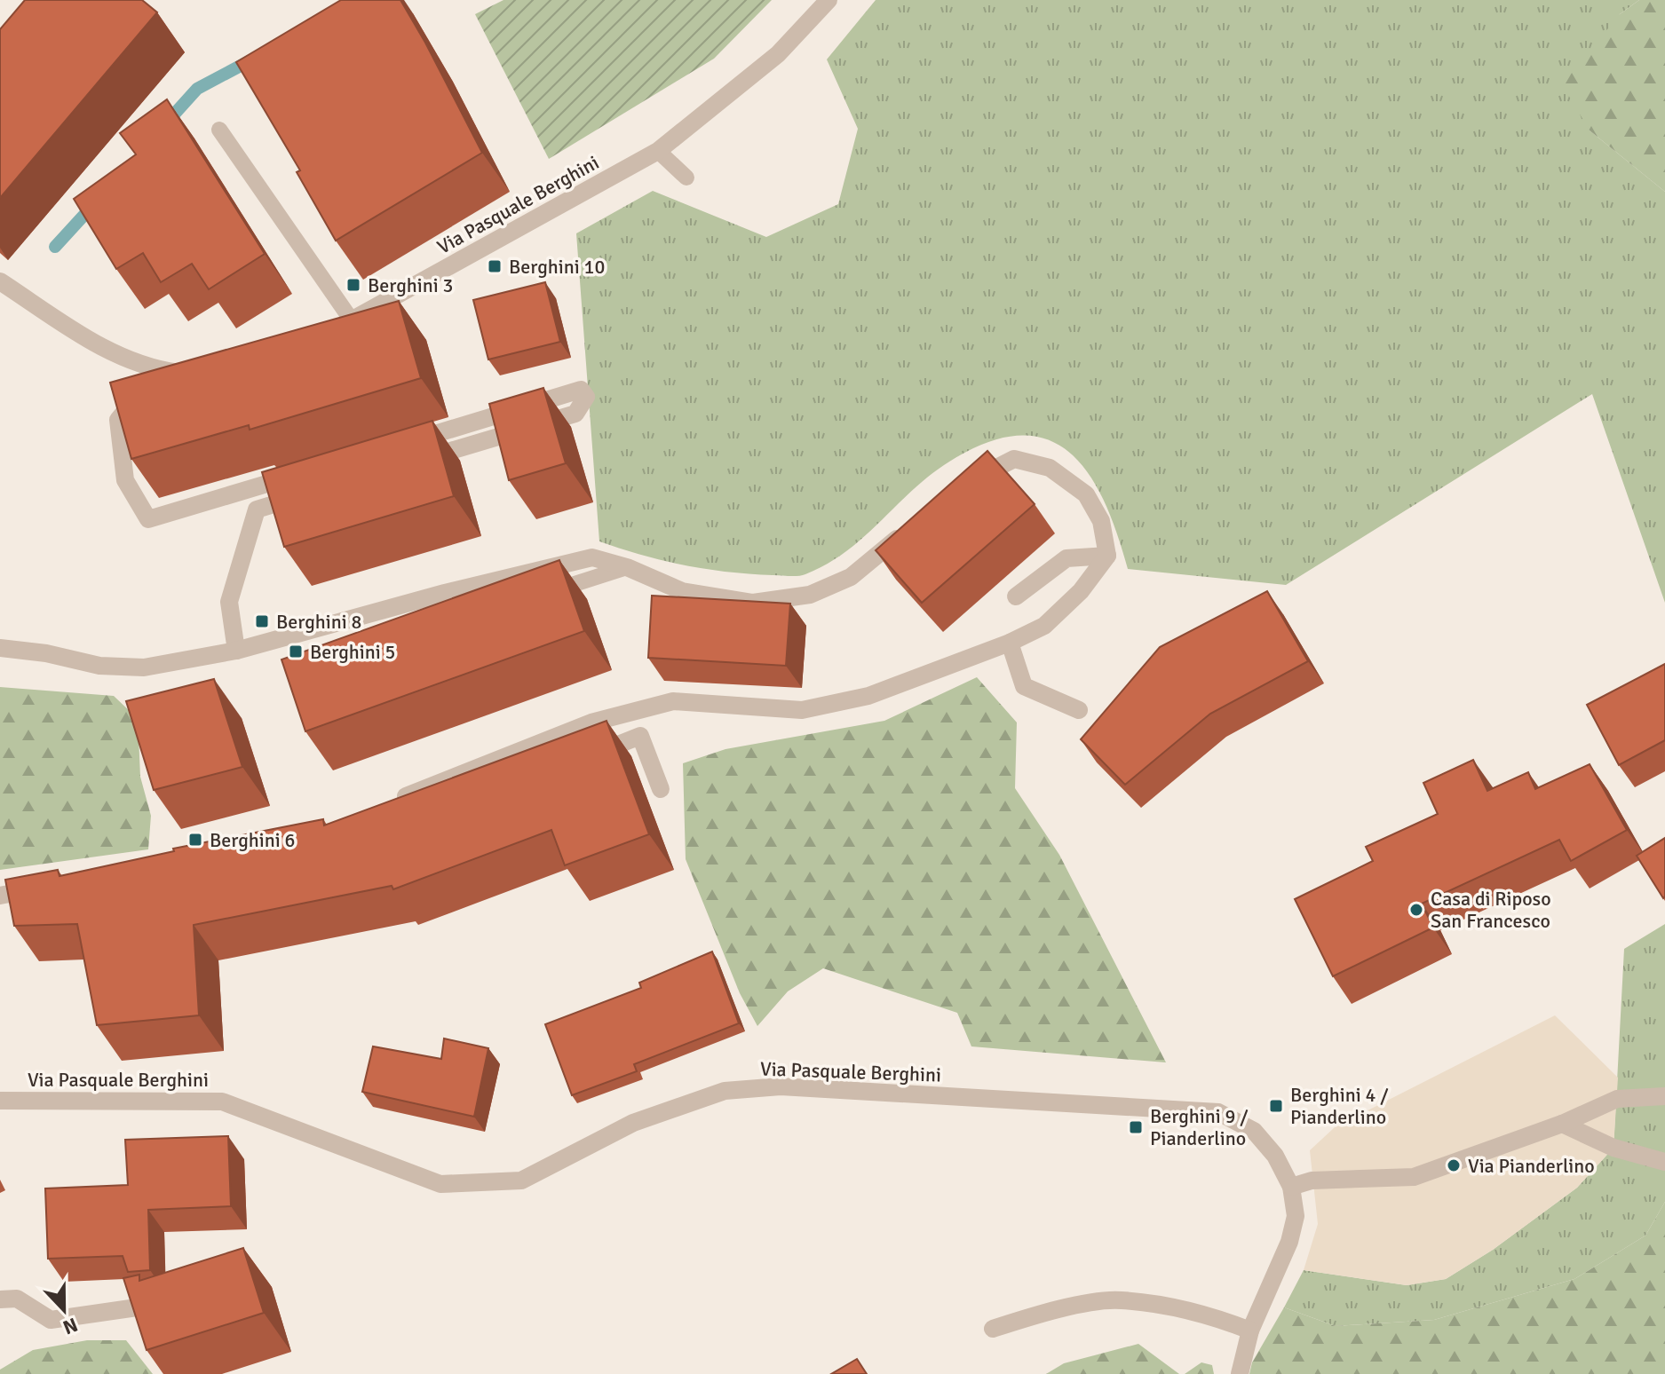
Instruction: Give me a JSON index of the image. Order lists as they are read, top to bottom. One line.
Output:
{"streets":{"street":["Via Pasquale Berghini"]},"places":{"transit":["Berghini 10","Berghini 3","Berghini 8","Berghini 5","Berghini 6","Berghini 4 / Pianderlino","Berghini 9 / Pianderlino"],"other":["Casa di Riposo San Francesco","Via Pianderlino"]},"north":"bottom"}
